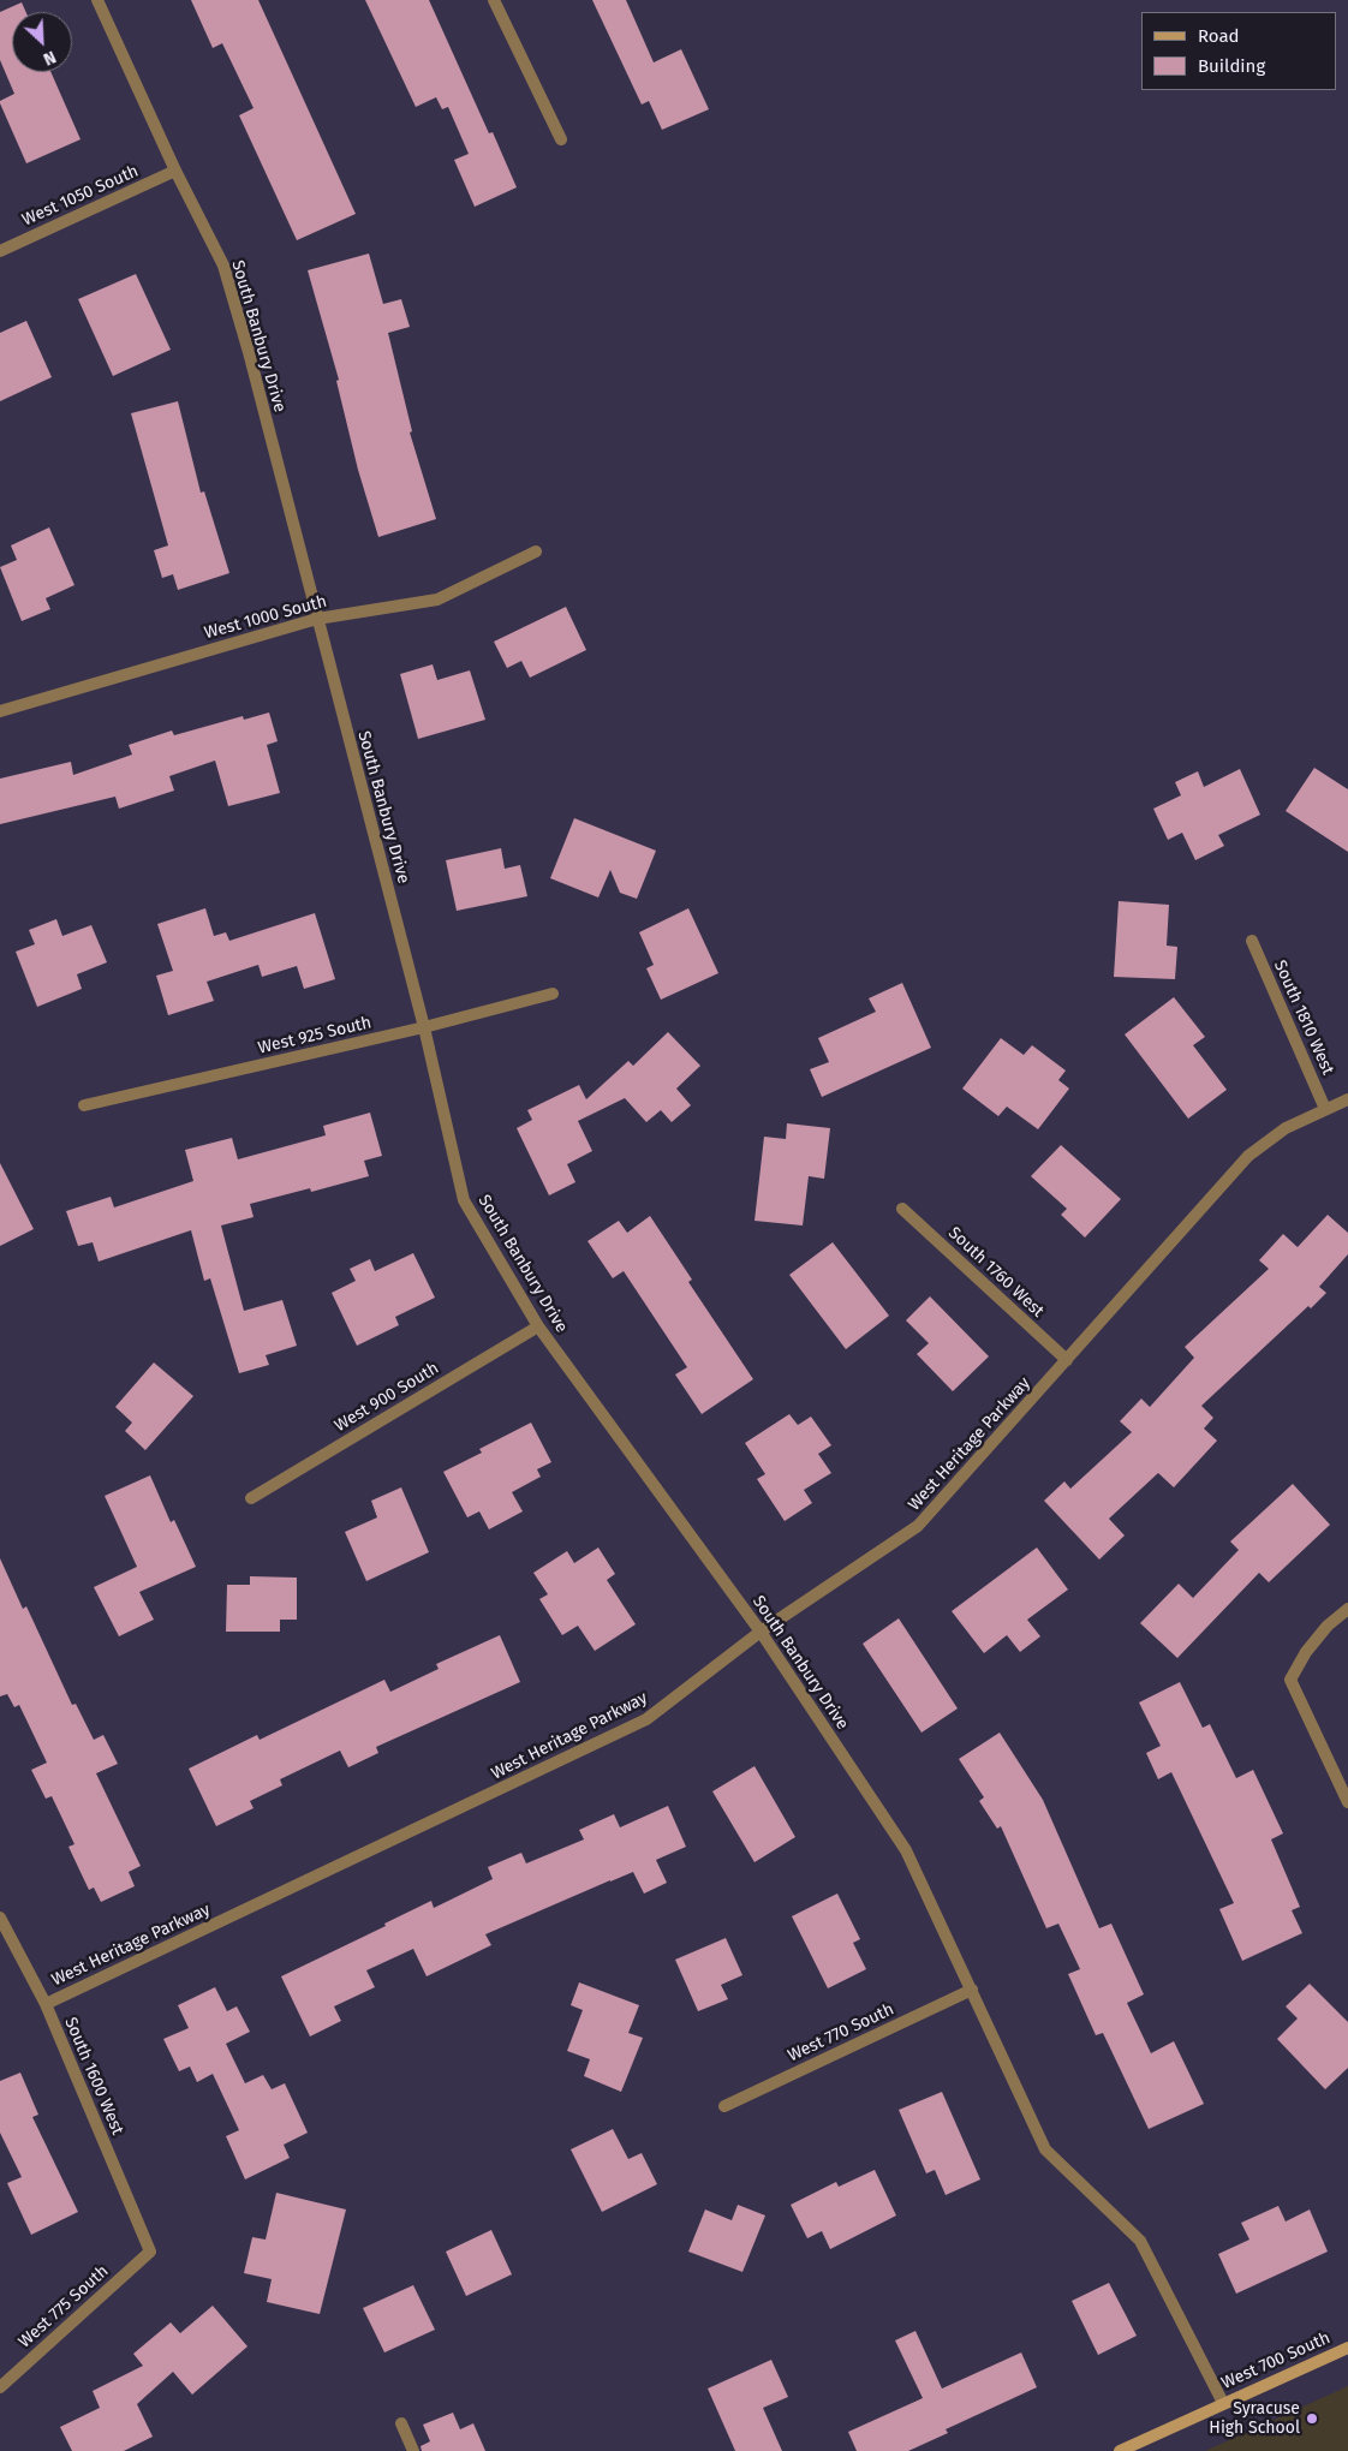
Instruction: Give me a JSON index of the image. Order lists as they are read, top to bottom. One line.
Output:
{"streets":{"street":["West 1050 South","South Banbury Drive","West 1000 South","South 1810 West","West 925 South","South 1760 West","West 900 South","West Heritage Parkway","West 770 South","South 1600 West","West 775 South","West 700 South"]},"crossings":[["West 1050 South","South Banbury Drive"],["South Banbury Drive","West 1000 South"],["South Banbury Drive","West 925 South"],["South Banbury Drive","West 900 South"],["South Banbury Drive","West Heritage Parkway"],["South Banbury Drive","West 770 South"],["South Banbury Drive","West 700 South"],["South 1810 West","West Heritage Parkway"],["South 1760 West","West Heritage Parkway"],["West Heritage Parkway","South 1600 West"],["South 1600 West","West 775 South"]],"places":["Syracuse High School"],"legend":["Road","Building"],"north":"bottom right"}
